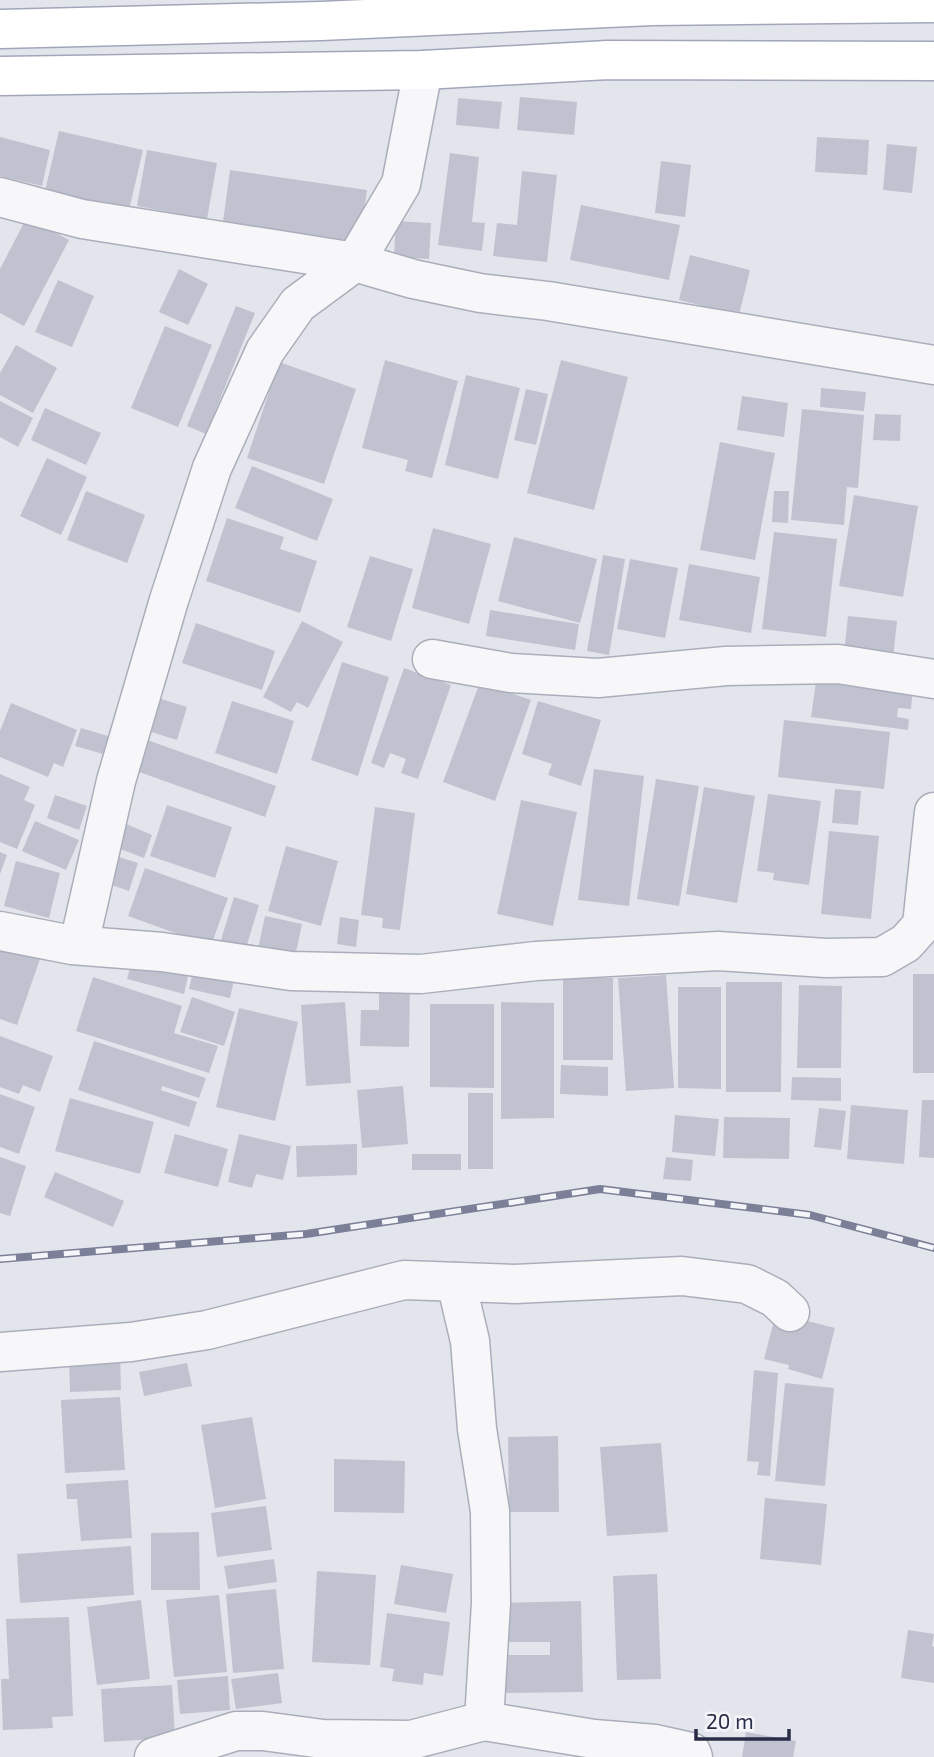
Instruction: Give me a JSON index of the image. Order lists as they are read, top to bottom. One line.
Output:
{"scale_bar":"20 m"}
